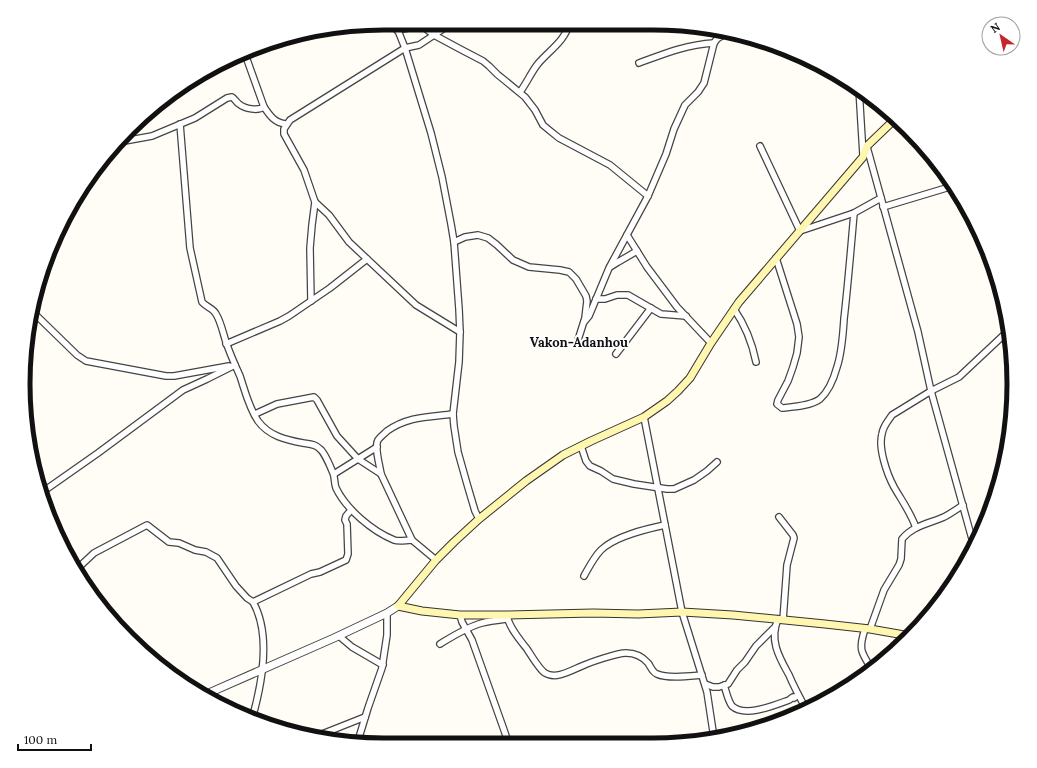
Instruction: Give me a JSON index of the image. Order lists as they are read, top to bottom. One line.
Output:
{"districts":["Vakon-Adanhou"],"scale_bar":"100 m","north":"top left"}
